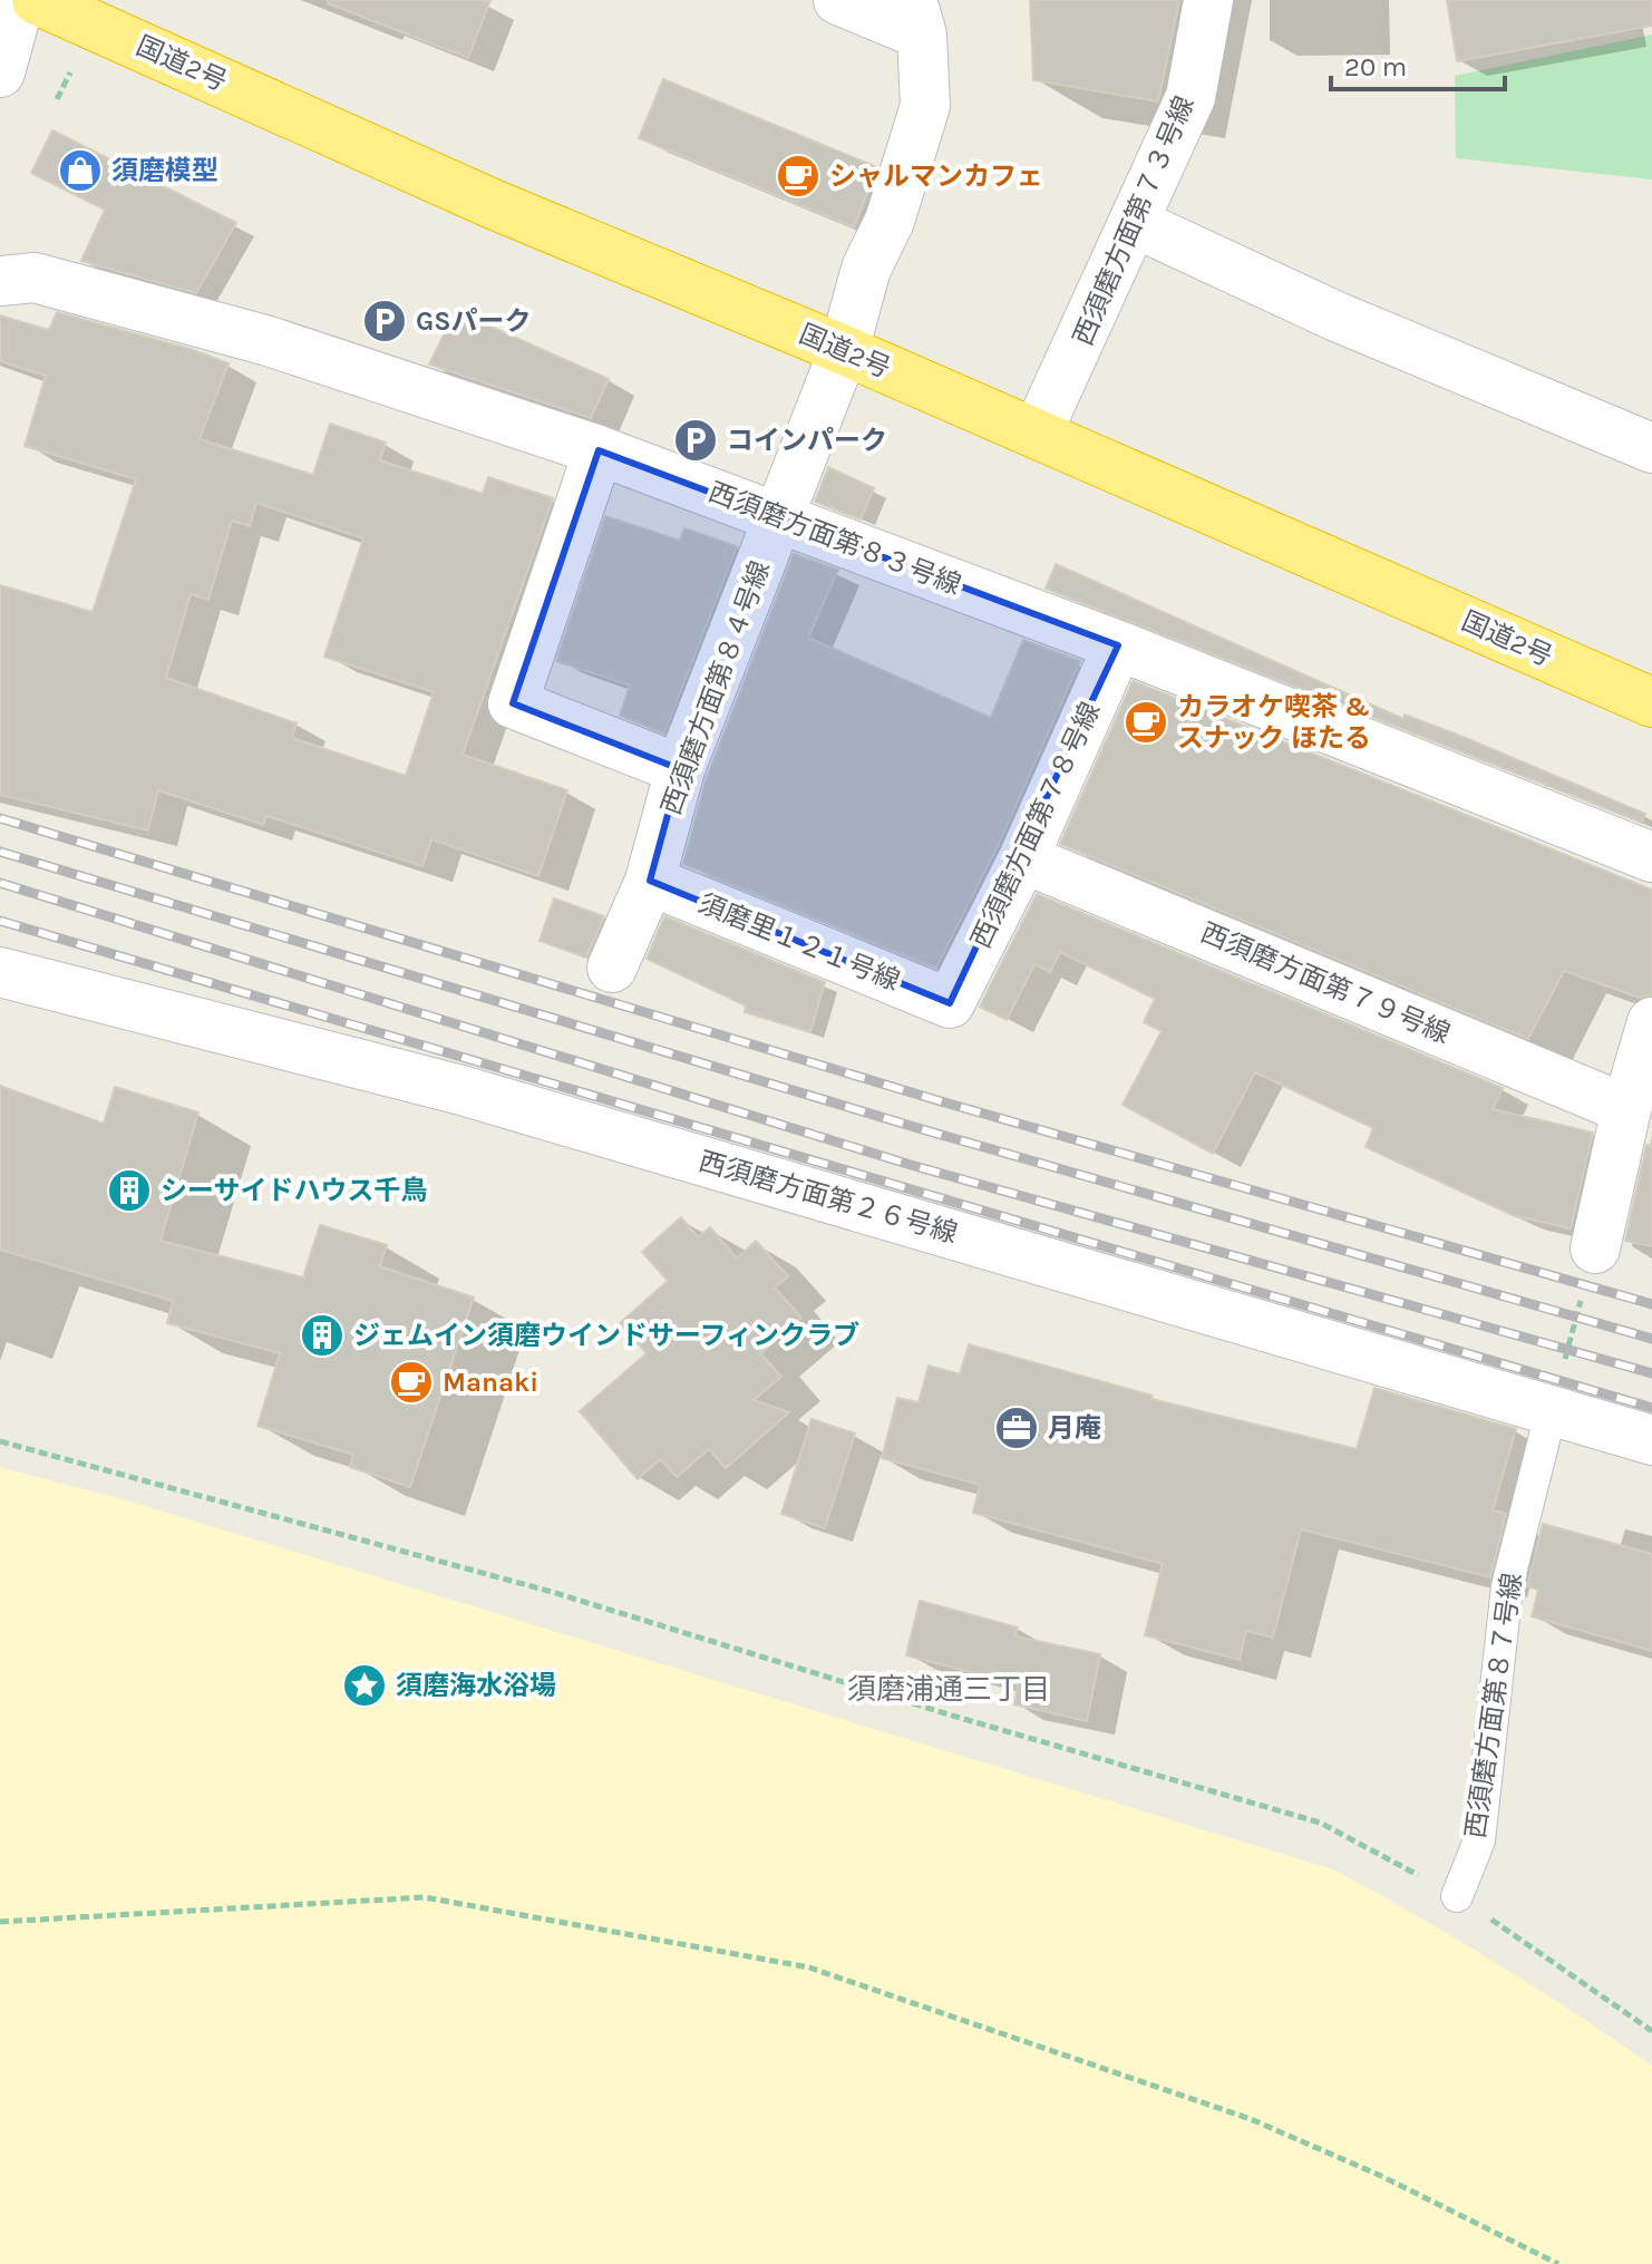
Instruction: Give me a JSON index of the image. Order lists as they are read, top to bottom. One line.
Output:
{"streets":{"highway":["国道2号"],"street":["西須磨方面第７３号線","西須磨方面第８３号線","西須磨方面第８４号線","西須磨方面第７８号線","須磨里１２１号線","西須磨方面第７９号線","西須磨方面第２６号線"],"lane":["西須磨方面第８７号線"]},"crossings":[["国道2号","西須磨方面第７３号線"],["国道2号","西須磨方面第８４号線"],["西須磨方面第８３号線","西須磨方面第８４号線"],["西須磨方面第８３号線","西須磨方面第７８号線"],["西須磨方面第８４号線","須磨里１２１号線"],["西須磨方面第７８号線","須磨里１２１号線"],["西須磨方面第７８号線","西須磨方面第７９号線"],["西須磨方面第２６号線","西須磨方面第８７号線"]],"districts":["須磨浦通三丁目"],"places":{"shop":["須磨模型"],"cafe":["シャルマンカフェ","カラオケ喫茶 & スナック ほたる","Manaki"],"parking":["GSパーク","コインパーク"],"building":["シーサイドハウス千鳥","ジェムイン須磨ウインドサーフィンクラブ"],"office":["月庵"],"place":["須磨海水浴場"]},"scale_bar":"20 m"}
